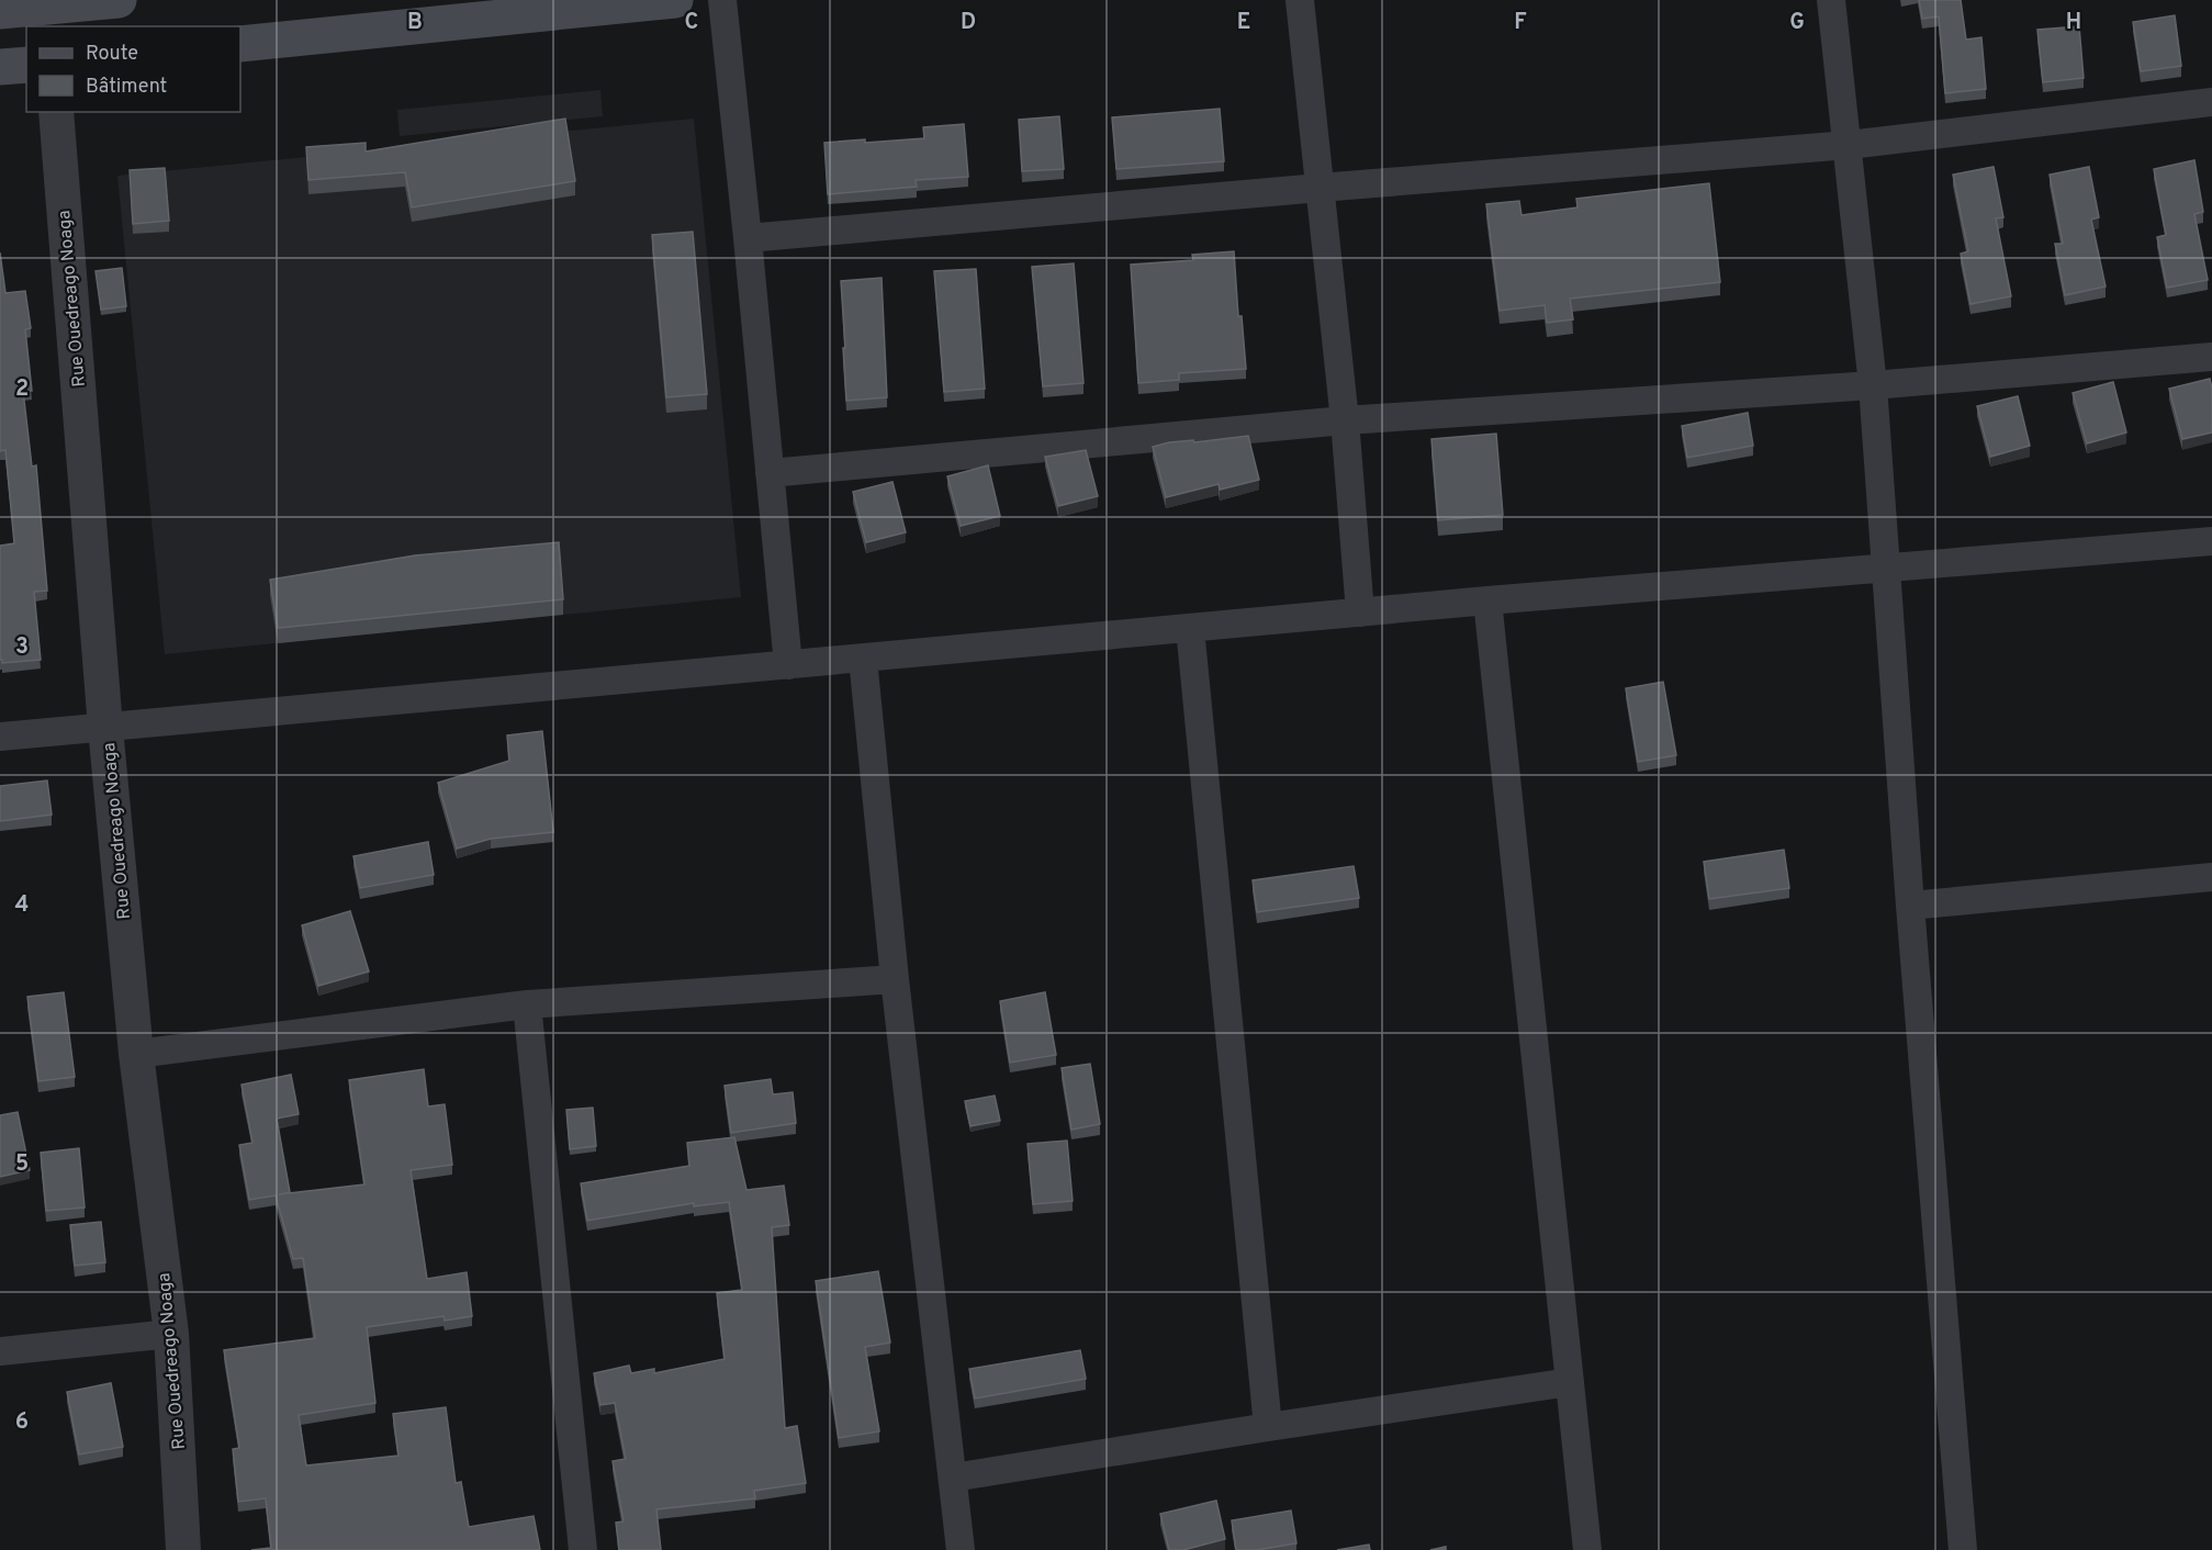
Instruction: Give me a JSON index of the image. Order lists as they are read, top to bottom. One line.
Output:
{"streets":{"street":["Rue Ouedreago Noaga"]},"legend":["Route","Bâtiment"],"grid":{"columns":["B","C","D","E","F","G","H"],"rows":["2","3","4","5","6"]}}
